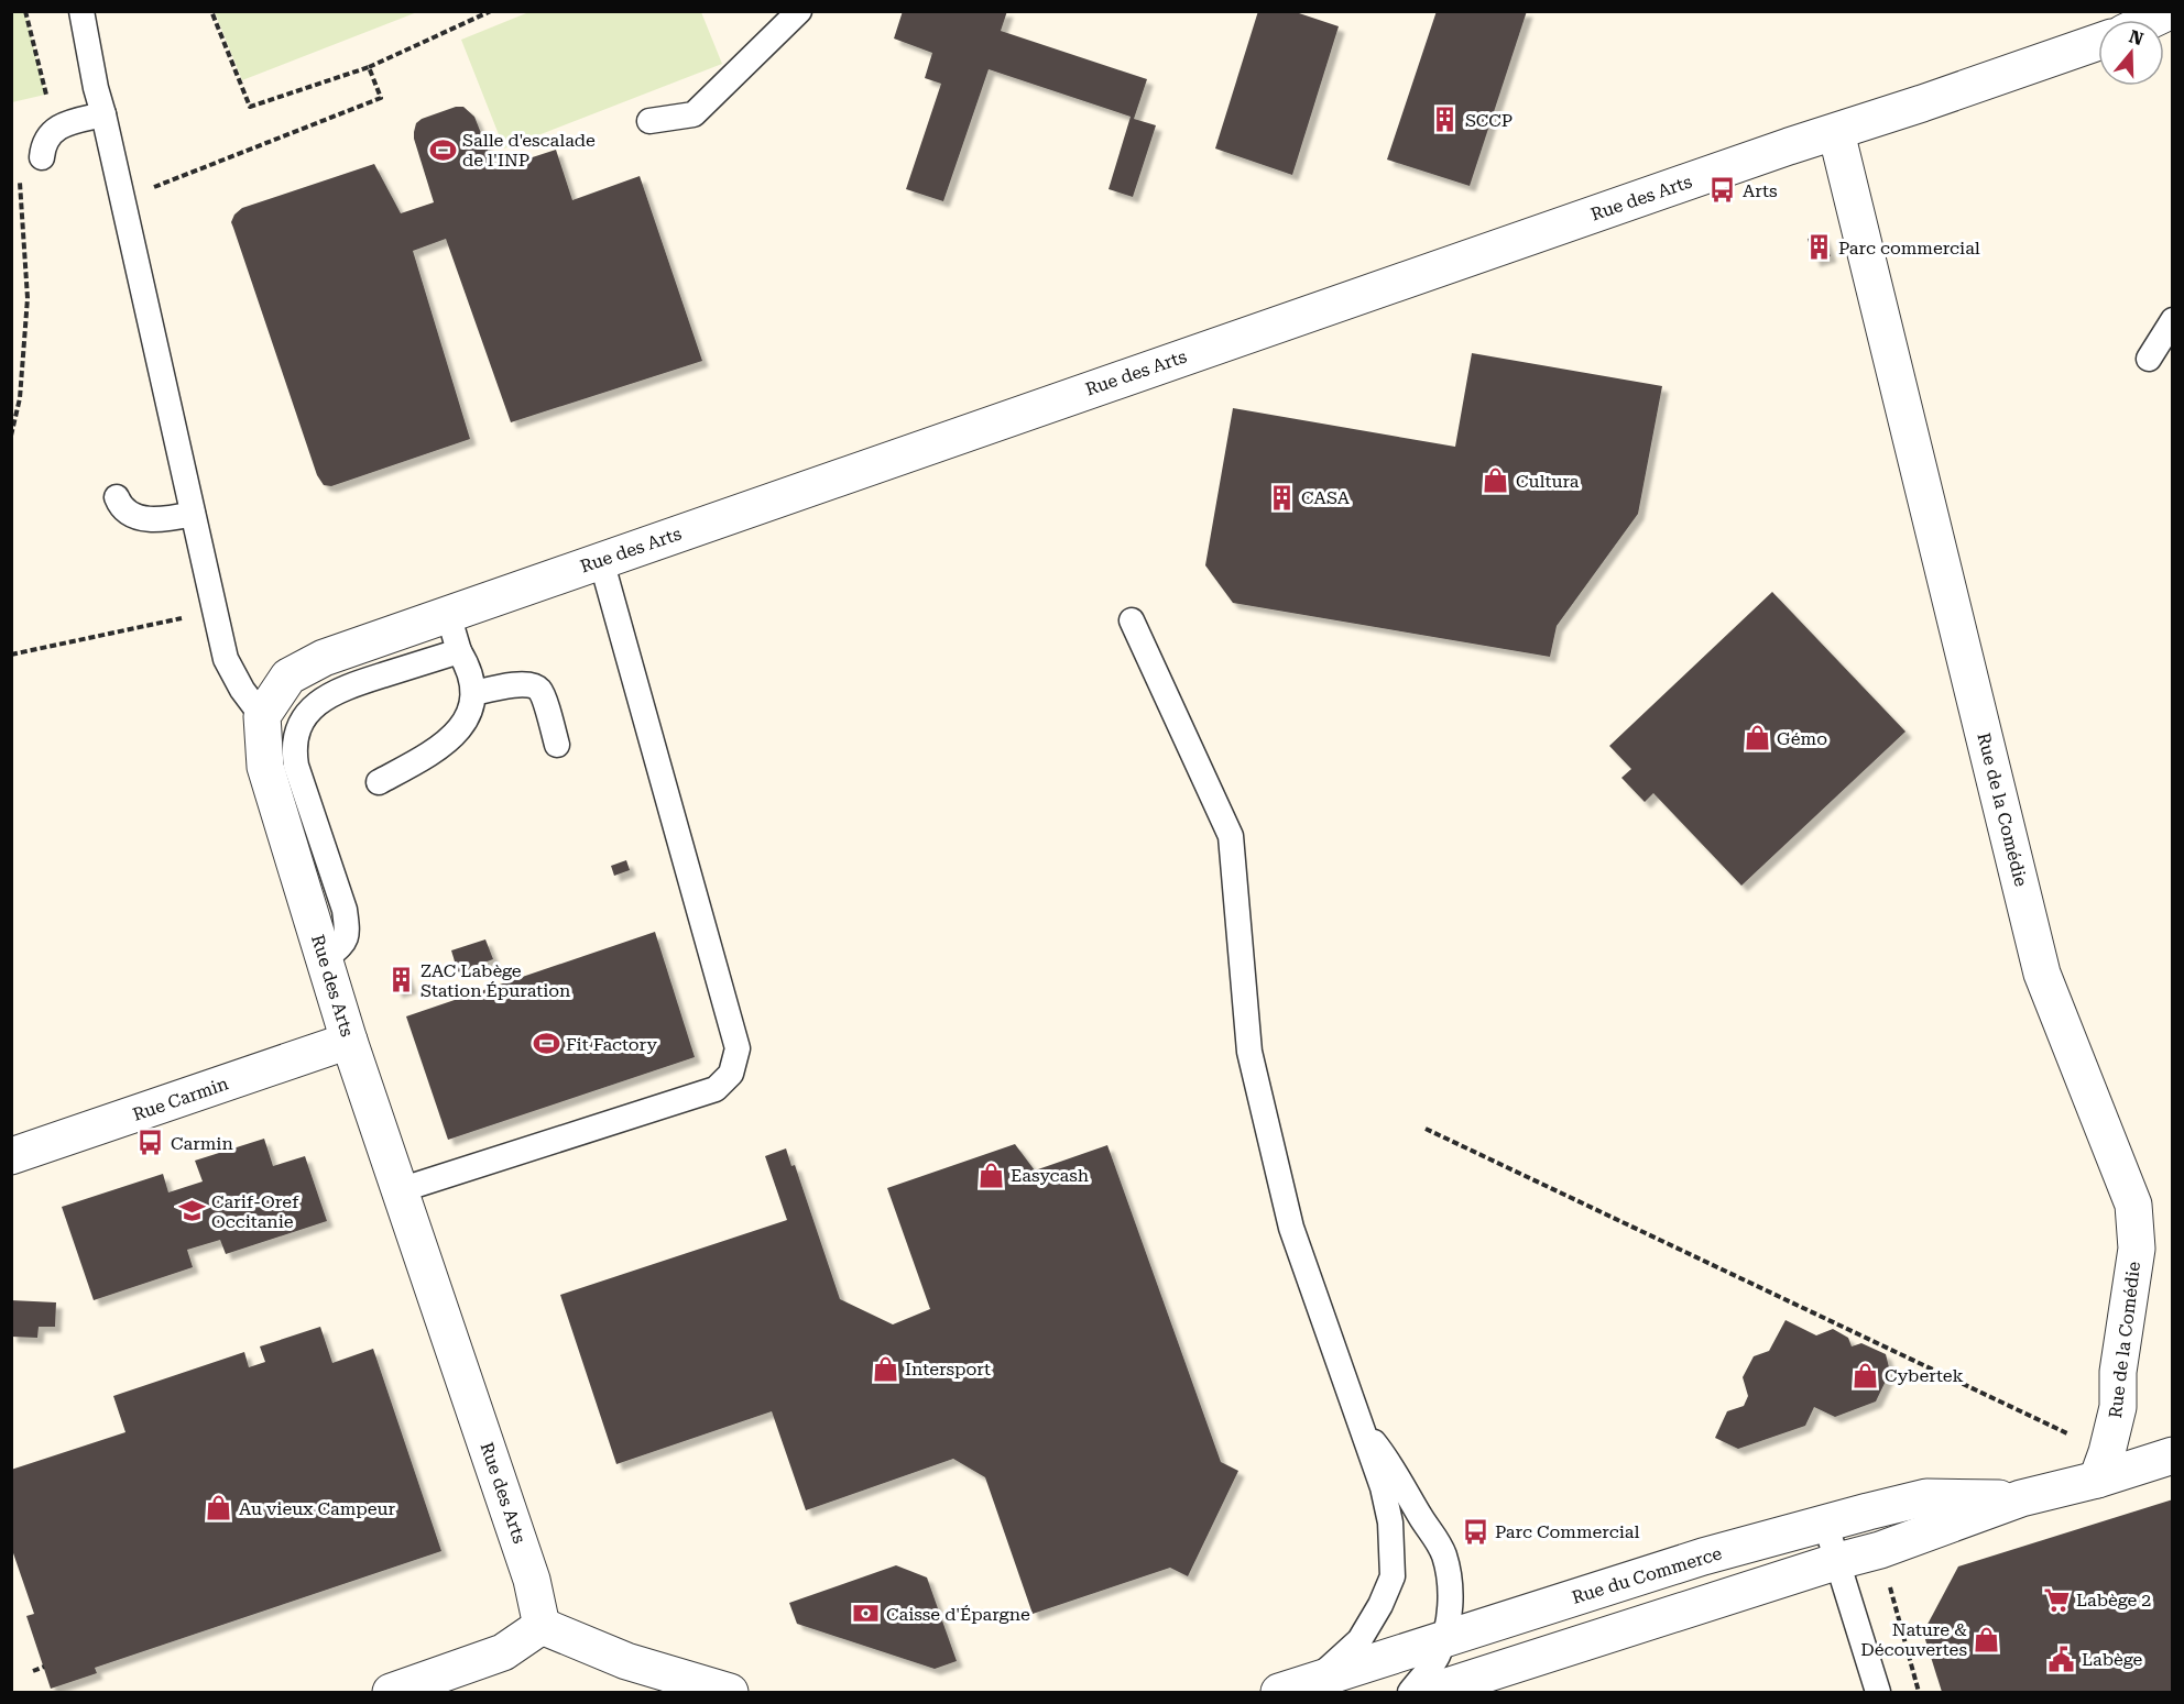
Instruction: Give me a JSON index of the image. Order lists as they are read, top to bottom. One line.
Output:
{"streets":{"street":["Rue des Arts","Rue de la Comédie","Rue Carmin","Rue du Commerce"]},"crossings":[["Rue des Arts","Rue de la Comédie"],["Rue des Arts","Rue Carmin"],["Rue de la Comédie","Rue du Commerce"]],"places":{"building":["SCCP","Parc commercial","CASA","ZAC Labège Station Épuration"],"sports":["Salle d'escalade de l'INP","Fit Factory"],"bus stop":["Arts","Carmin","Parc Commercial"],"shop":["Cultura","Gémo","Easycash","Intersport","Cybertek","Au vieux Campeur","Nature & Découvertes"],"school or university":["Carif-Oref Occitanie"],"supermarket":["Labège 2"],"bank":["Caisse d'Épargne"],"public building":["Labège"]},"north":"top"}
